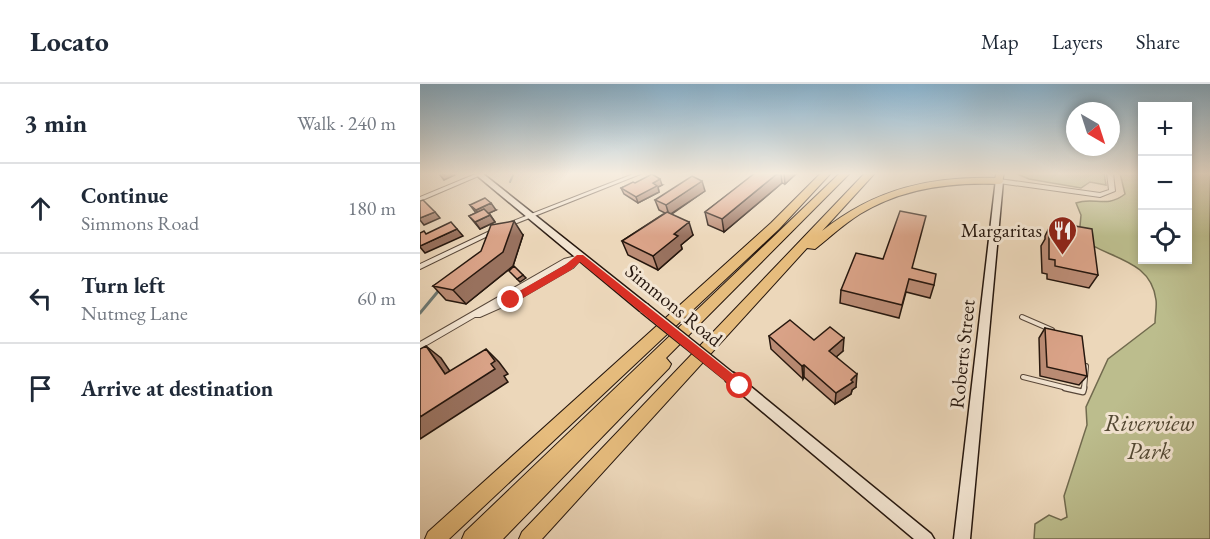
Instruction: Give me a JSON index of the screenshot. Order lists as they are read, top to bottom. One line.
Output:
{"streets":{"main road":["Simmons Road","Roberts Street"]},"parks":["Riverview Park"],"places":{"restaurant":["Margaritas"]},"north":"bottom right","page":{"header":"Locato","nav":["Map","Layers","Share"],"heading":["3 min","Walk · 240 m"],"map_buttons":["+","−"],"list":[["Continue","Simmons Road","180 m"],["Turn left","Nutmeg Lane","60 m"],"Arrive at destination"]}}
